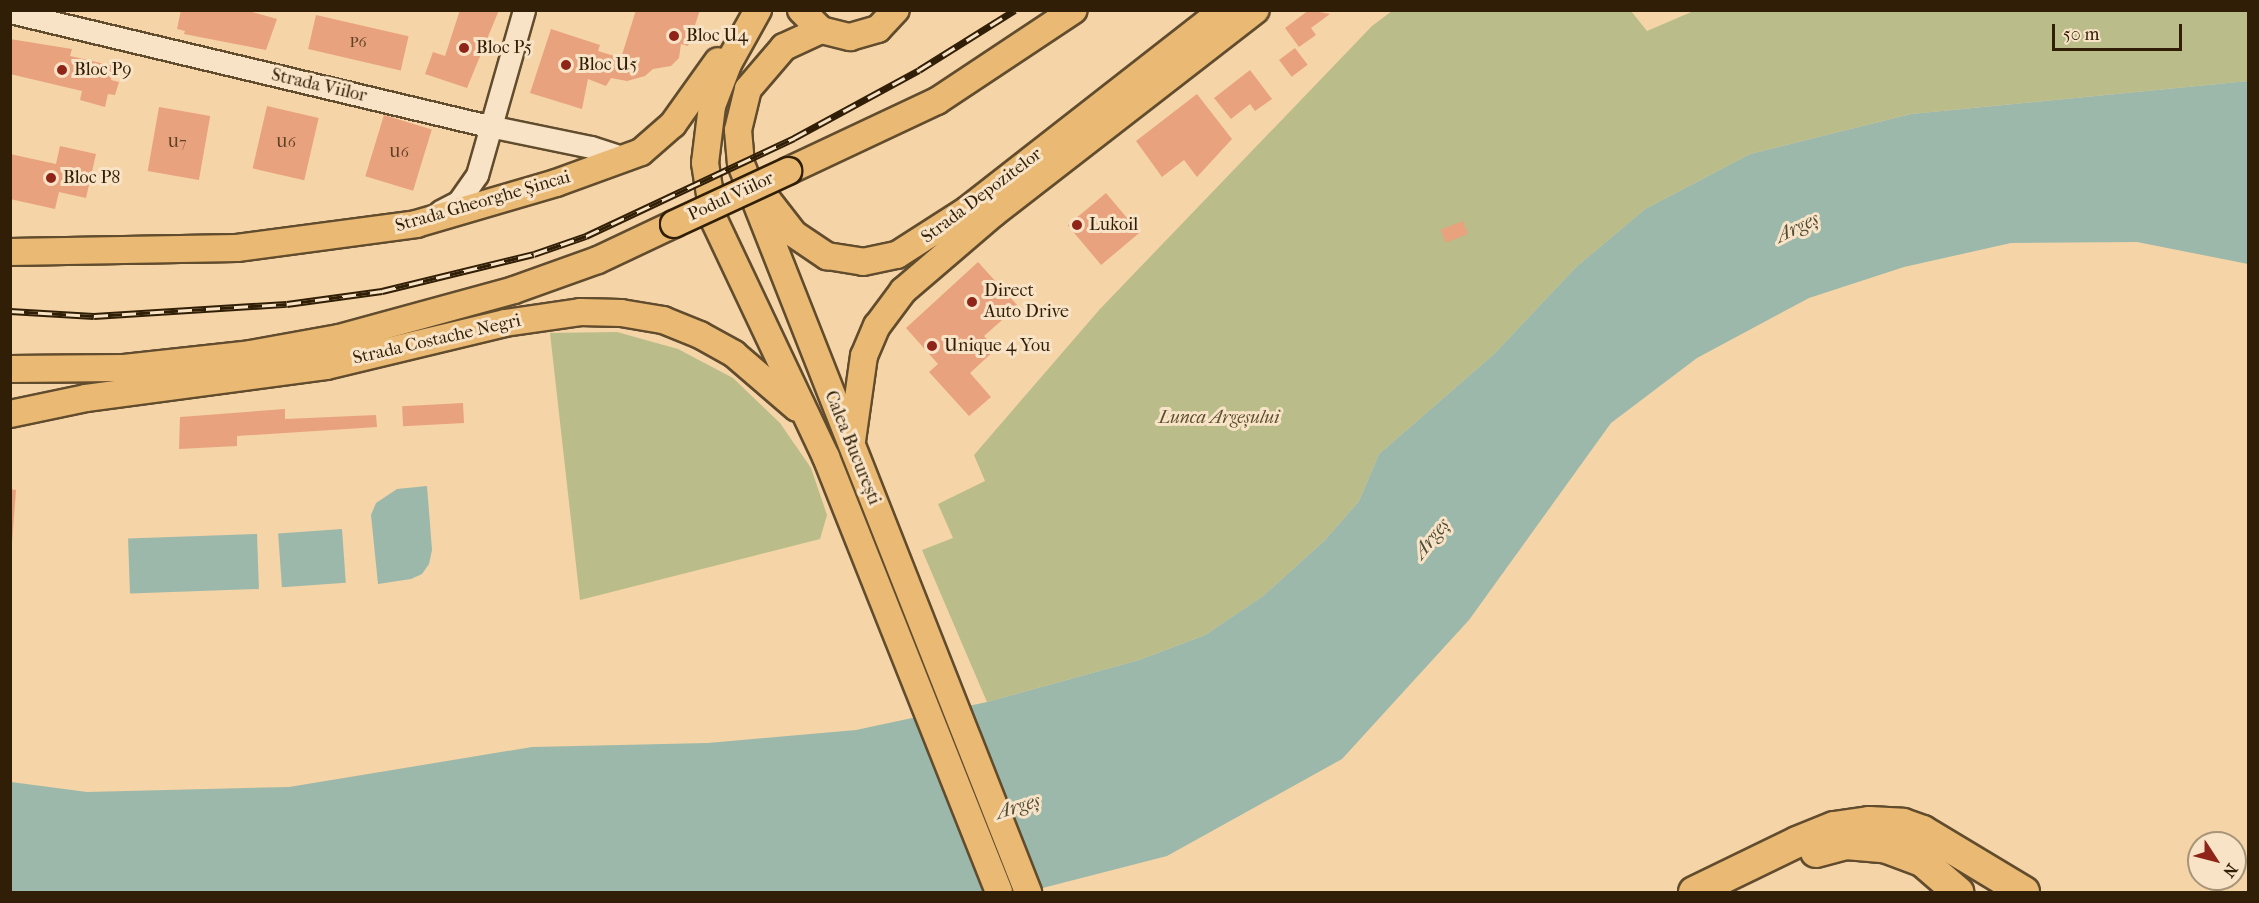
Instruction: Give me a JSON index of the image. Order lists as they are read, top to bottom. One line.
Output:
{"streets":{"main road":["Strada Depozitelor","Podul Viilor","Strada Gheorghe Șincai","Strada Costache Negri","Calea București"],"street":["Strada Viilor"]},"crossings":[["Strada Viilor","Strada Gheorghe Șincai"],["Strada Depozitelor","Calea București"],["Podul Viilor","Strada Costache Negri"],["Strada Gheorghe Șincai","Calea București"],["Strada Costache Negri","Calea București"]],"water":["Argeș"],"parks":["Lunca Argeșului"],"places":["Bloc U4","Bloc P5","Bloc U5","Bloc P9","Bloc P8","Lukoil","Direct Auto Drive","Unique 4 You"],"house_numbers":["P6","U7","U6","U6"],"scale_bar":"50 m","north":"bottom right"}
